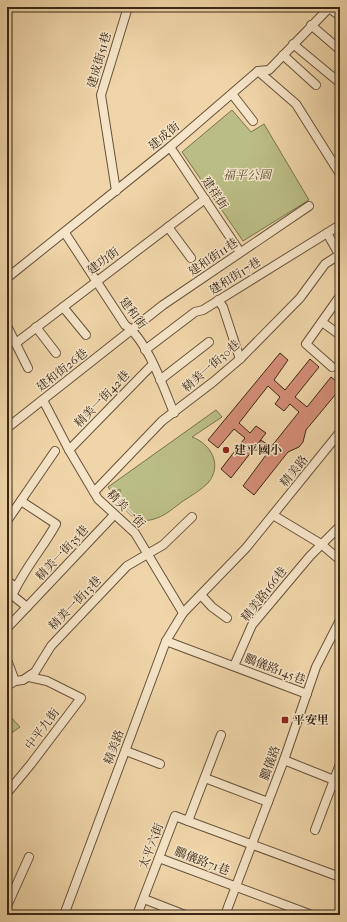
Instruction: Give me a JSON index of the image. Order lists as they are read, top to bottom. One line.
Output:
{"streets":{"street":["建成街51巷","建成街","建祥街","建和街11巷","建功街","建和街17巷","建和街","精美一街30巷","建和街26巷","精美一街42巷","精美路","精美一街","精美一街35巷","精美路166巷","精美一街13巷","鵬儀路145巷","中平九街","鵬儀路","太平六街","鵬儀路71巷"]},"crossings":[["建成街51巷","建成街"],["建成街","建祥街"],["建成街","建和街"],["建祥街","建和街11巷"],["建祥街","建功街"],["建和街11巷","建和街"],["建和街11巷","建和街26巷"],["建功街","建和街"],["建和街17巷","建和街"],["建和街","精美一街30巷"],["建和街","建和街26巷"],["建和街","精美一街42巷"],["精美一街30巷","精美一街"],["建和街26巷","精美一街"],["精美一街42巷","精美一街"],["精美路","精美一街"],["精美一街","精美一街35巷"],["精美一街","精美一街13巷"],["精美路166巷","鵬儀路145巷"],["精美一街13巷","中平九街"],["鵬儀路145巷","鵬儀路"],["鵬儀路","太平六街"],["鵬儀路","鵬儀路71巷"],["太平六街","鵬儀路71巷"]],"parks":["福平公園"],"places":{"other":["建平國小"],"transit":["平安里"]}}
